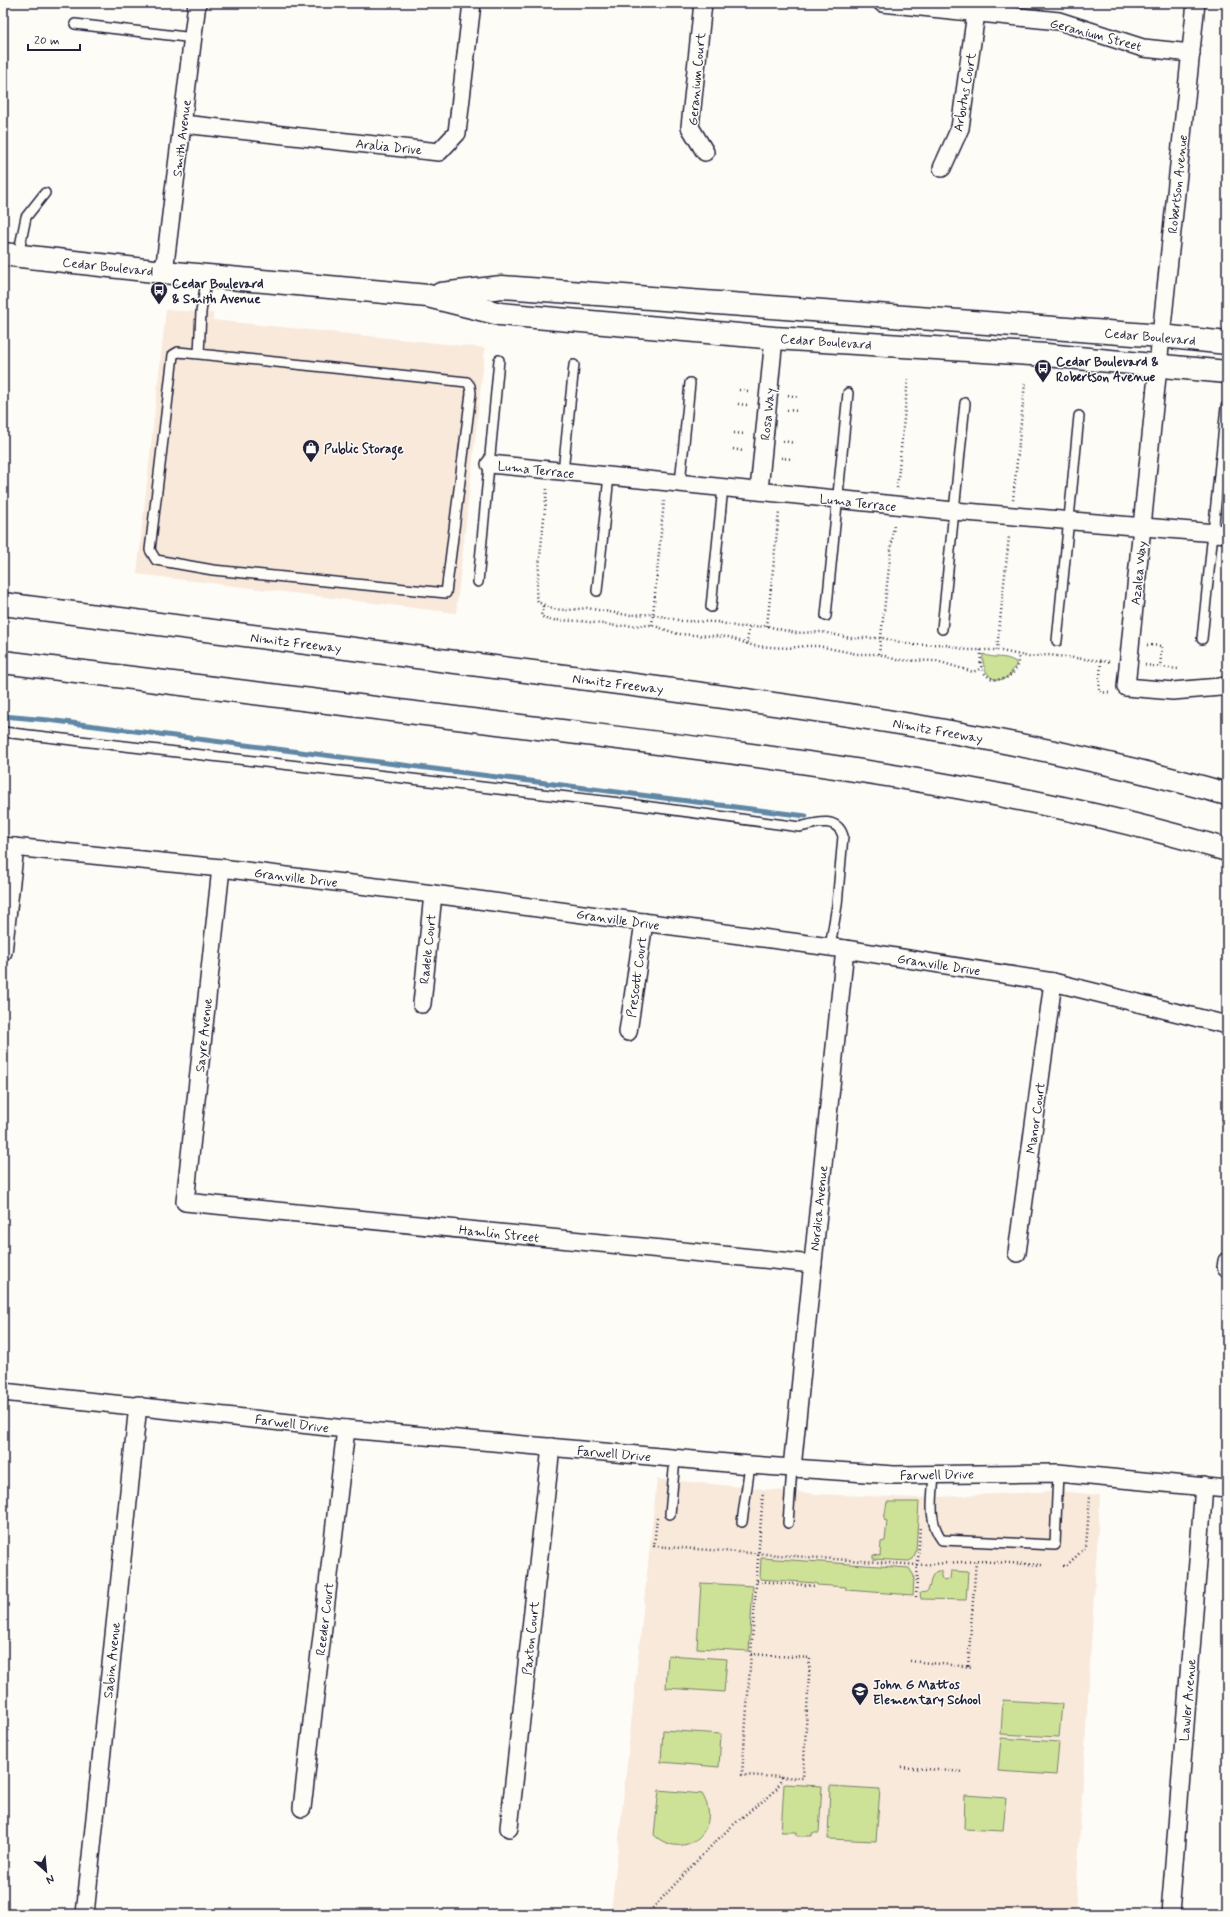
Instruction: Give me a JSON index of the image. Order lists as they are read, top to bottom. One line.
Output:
{"streets":{"main road":["Cedar Boulevard","Nimitz Freeway"],"street":["Geranium Street","Geranium Court","Arbutus Court","Smith Avenue","Aralia Drive","Robertson Avenue","Rosa Way","Luma Terrace","Azalea Way","Granville Drive","Radele Court","Prescott Court","Sayre Avenue","Manor Court","Nordica Avenue","Hamlin Street","Farwell Drive","Reeder Court","Paxton Court","Sabin Avenue","Lawler Avenue"]},"crossings":[["Geranium Street","Arbutus Court"],["Geranium Street","Robertson Avenue"],["Smith Avenue","Aralia Drive"],["Smith Avenue","Cedar Boulevard"],["Robertson Avenue","Cedar Boulevard"],["Robertson Avenue","Azalea Way"],["Cedar Boulevard","Rosa Way"],["Cedar Boulevard","Azalea Way"],["Rosa Way","Luma Terrace"],["Luma Terrace","Azalea Way"],["Granville Drive","Radele Court"],["Granville Drive","Prescott Court"],["Granville Drive","Sayre Avenue"],["Granville Drive","Manor Court"],["Granville Drive","Nordica Avenue"],["Sayre Avenue","Hamlin Street"],["Nordica Avenue","Hamlin Street"],["Nordica Avenue","Farwell Drive"],["Farwell Drive","Reeder Court"],["Farwell Drive","Paxton Court"],["Farwell Drive","Sabin Avenue"],["Farwell Drive","Lawler Avenue"]],"places":{"bus stop":["Cedar Boulevard & Smith Avenue","Cedar Boulevard & Robertson Avenue"],"shop":["Public Storage"],"school or university":["John G Mattos Elementary School"]},"scale_bar":"20 m","north":"bottom right"}
